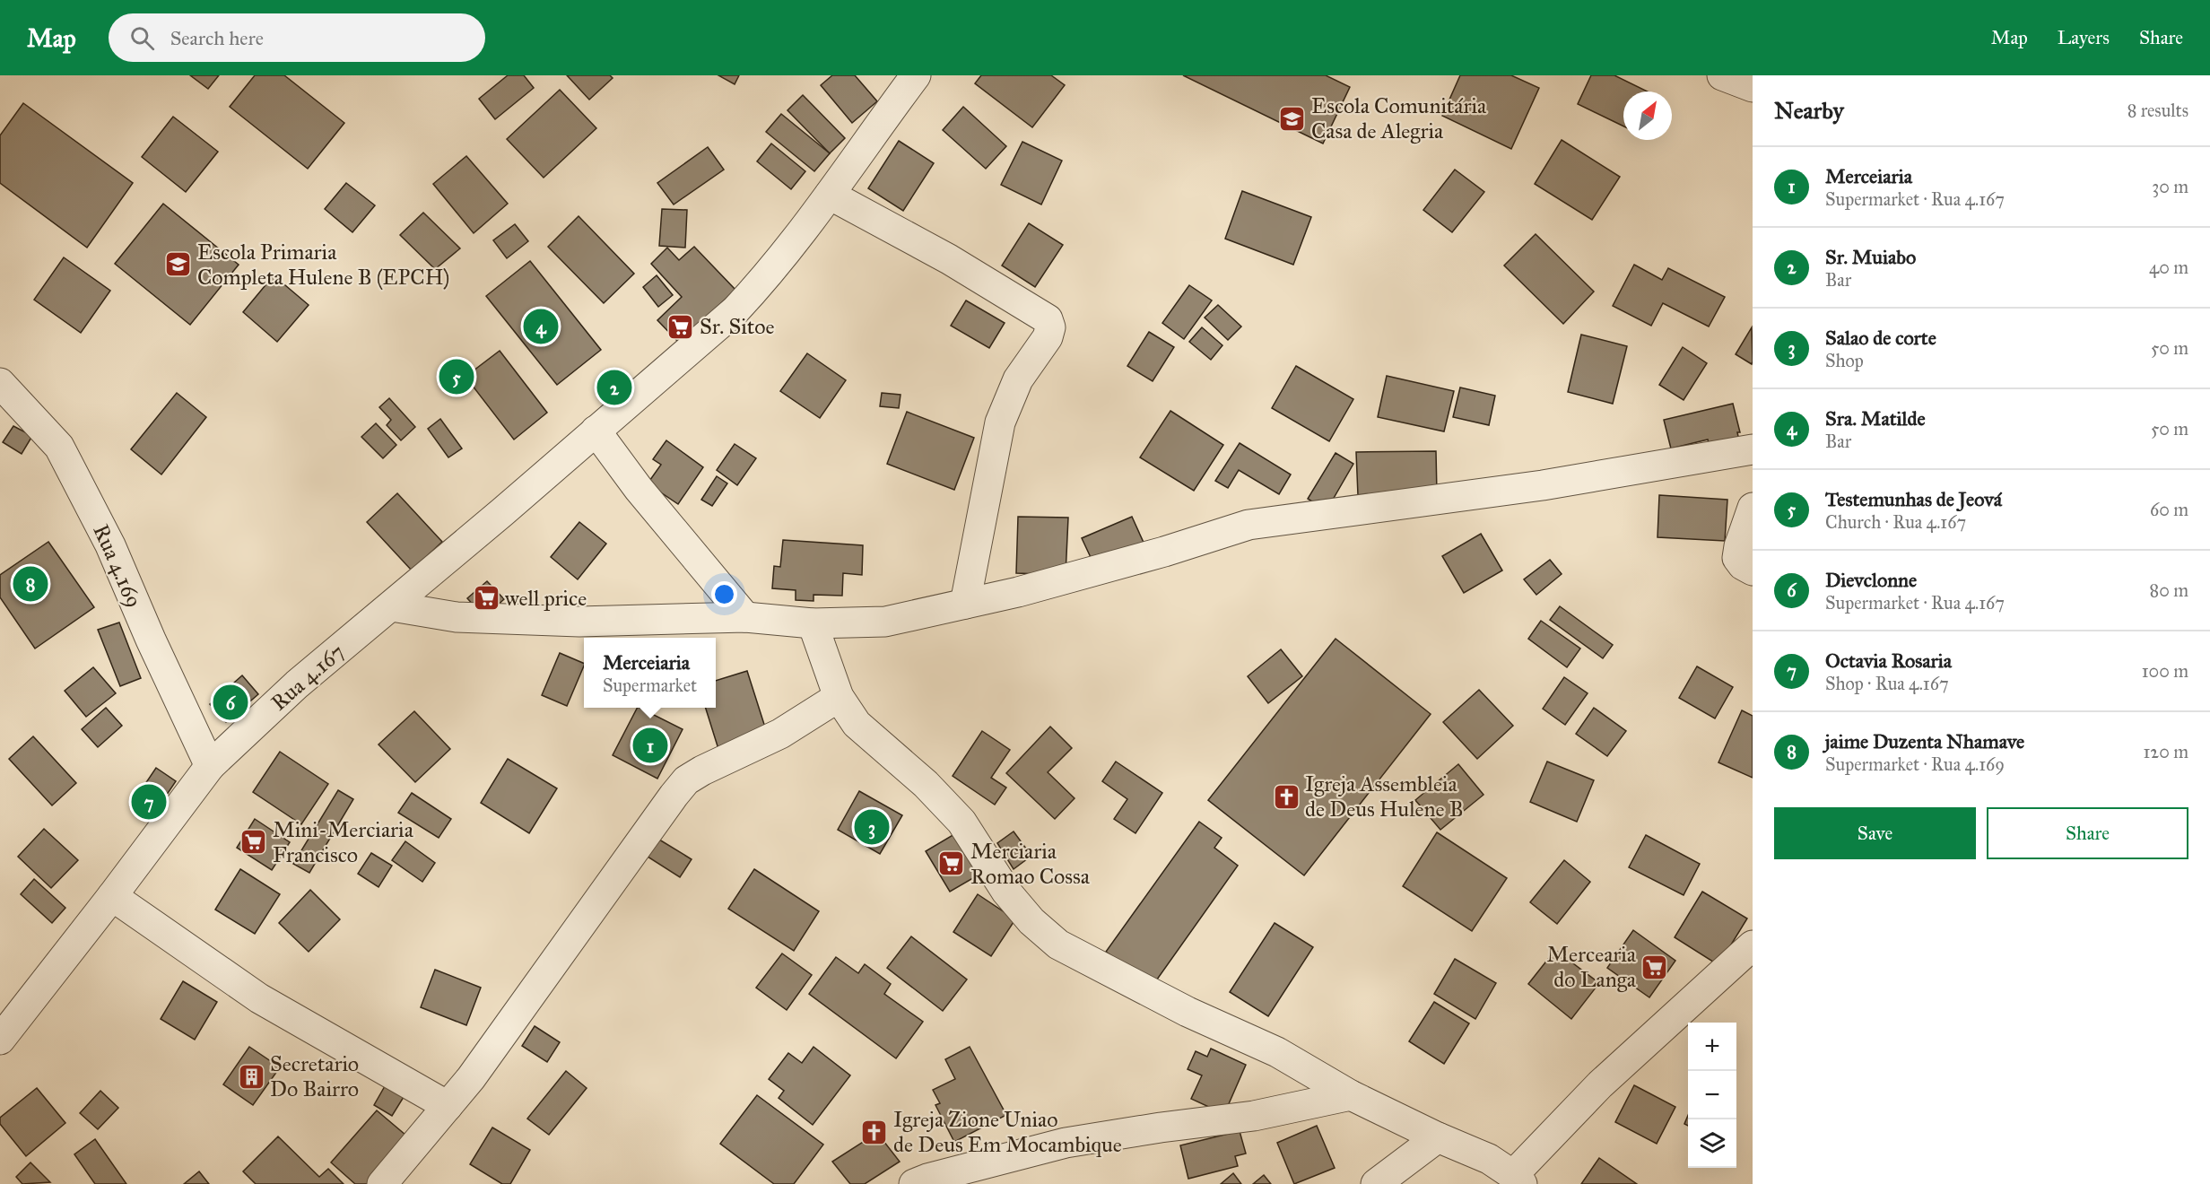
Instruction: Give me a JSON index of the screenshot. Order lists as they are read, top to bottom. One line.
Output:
{"streets":{"street":["Rua 4.169","Rua 4.167"]},"crossings":[["Rua 4.169","Rua 4.167"]],"places":{"school or university":["Escola Comunitária Casa de Alegria","Escola Primaria Completa Hulene B (EPCH)"],"supermarket":["Sr. Sitoe","well price","Mini-Merciaria Francisco","Merciaria Romao Cossa","Mercearia do Langa"],"church":["Igreja Assembleia de Deus Hulene B","Igreja Zione Uniao de Deus Em Mocambique"],"building":["Secretario Do Bairro"]},"north":"top right","page":{"header":"Map","search":"Search here","nav":["Map","Layers","Share"],"heading":["Nearby","8 results"],"list":[{"mark":"1","name":"Merceiaria","note":"Supermarket · Rua 4.167","value":"30 m"},{"mark":"2","name":"Sr. Muiabo","note":"Bar","value":"40 m"},{"mark":"3","name":"Salao de corte","note":"Shop","value":"50 m"},{"mark":"4","name":"Sra. Matilde","note":"Bar","value":"50 m"},{"mark":"5","name":"Testemunhas de Jeová","note":"Church · Rua 4.167","value":"60 m"},{"mark":"6","name":"Dievclonne","note":"Supermarket · Rua 4.167","value":"80 m"},{"mark":"7","name":"Octavia Rosaria","note":"Shop · Rua 4.167","value":"100 m"},{"mark":"8","name":"jaime Duzenta Nhamave","note":"Supermarket · Rua 4.169","value":"120 m"}],"pins":["4","5","2","8","6","1","7","3"],"popup":["Merceiaria","Supermarket"],"buttons":["Save","Share"],"map_buttons":["+","−"]}}
